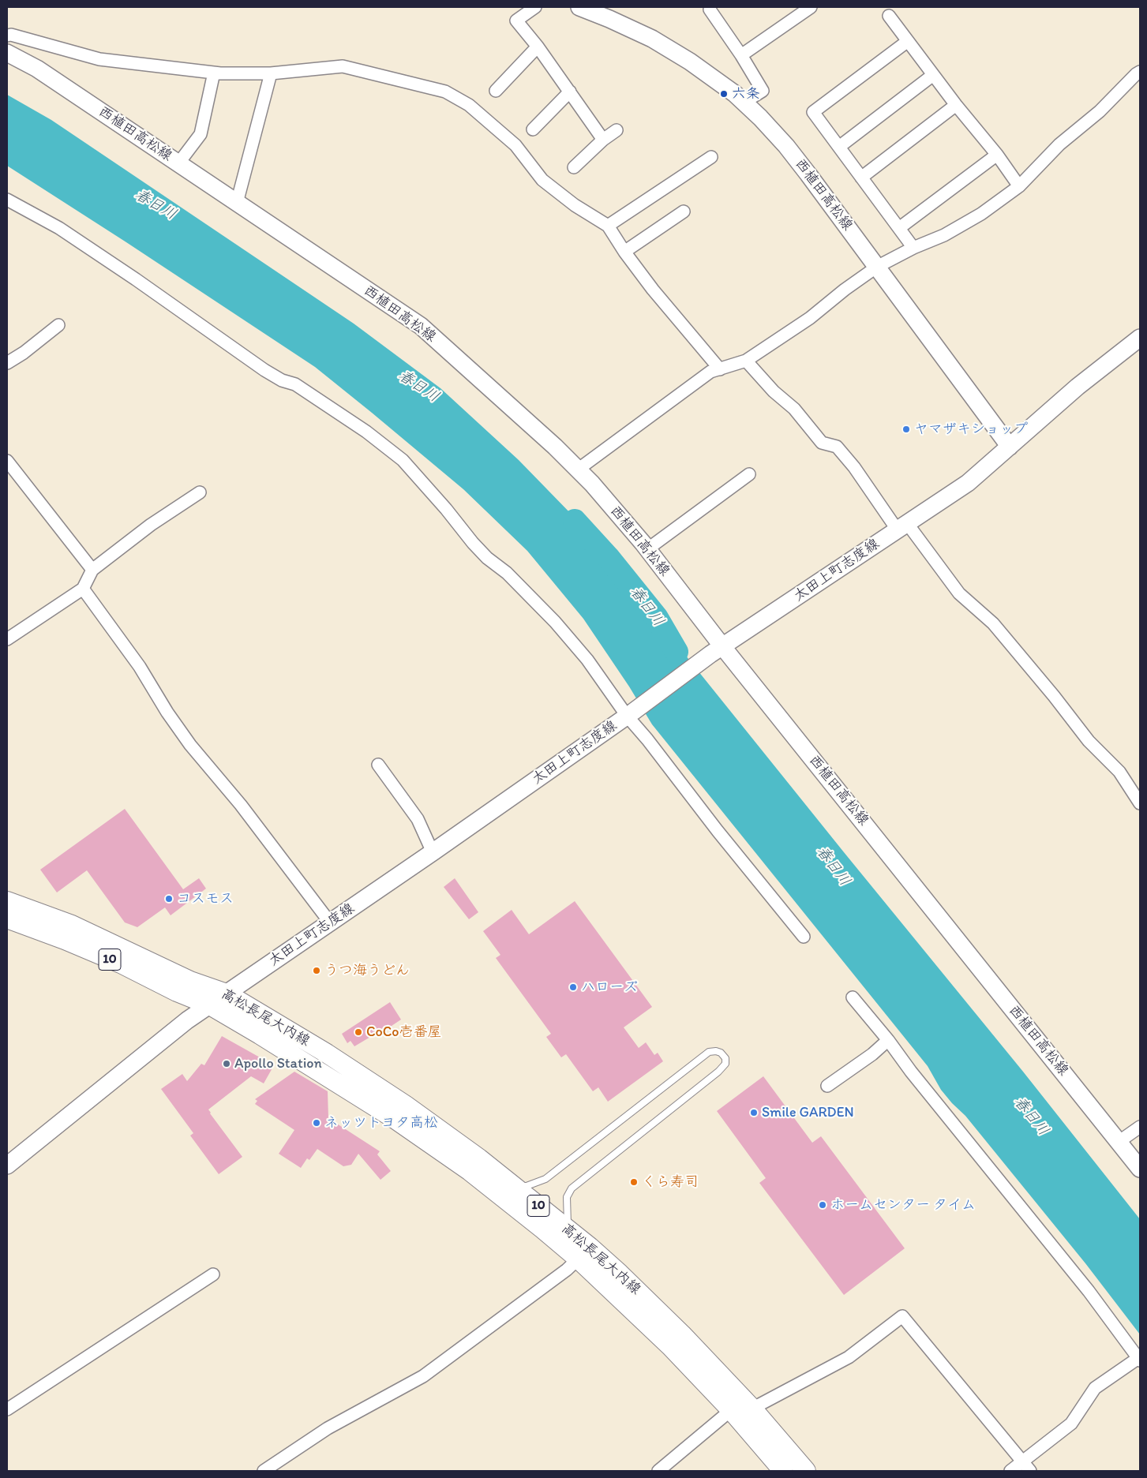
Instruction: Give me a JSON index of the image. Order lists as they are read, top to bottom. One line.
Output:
{"streets":{"main road":["西植田高松線","太田上町志度線","10","高松長尾大内線"]},"crossings":[["西植田高松線","太田上町志度線"],["太田上町志度線","高松長尾大内線"]],"water":["春日川"],"places":["六条","ヤマザキショップ","コスモス","うつ海うどん","ハローズ","CoCo壱番屋","Apollo Station","Smile GARDEN","ネッツトヨタ高松","くら寿司","ホームセンター タイム"]}
